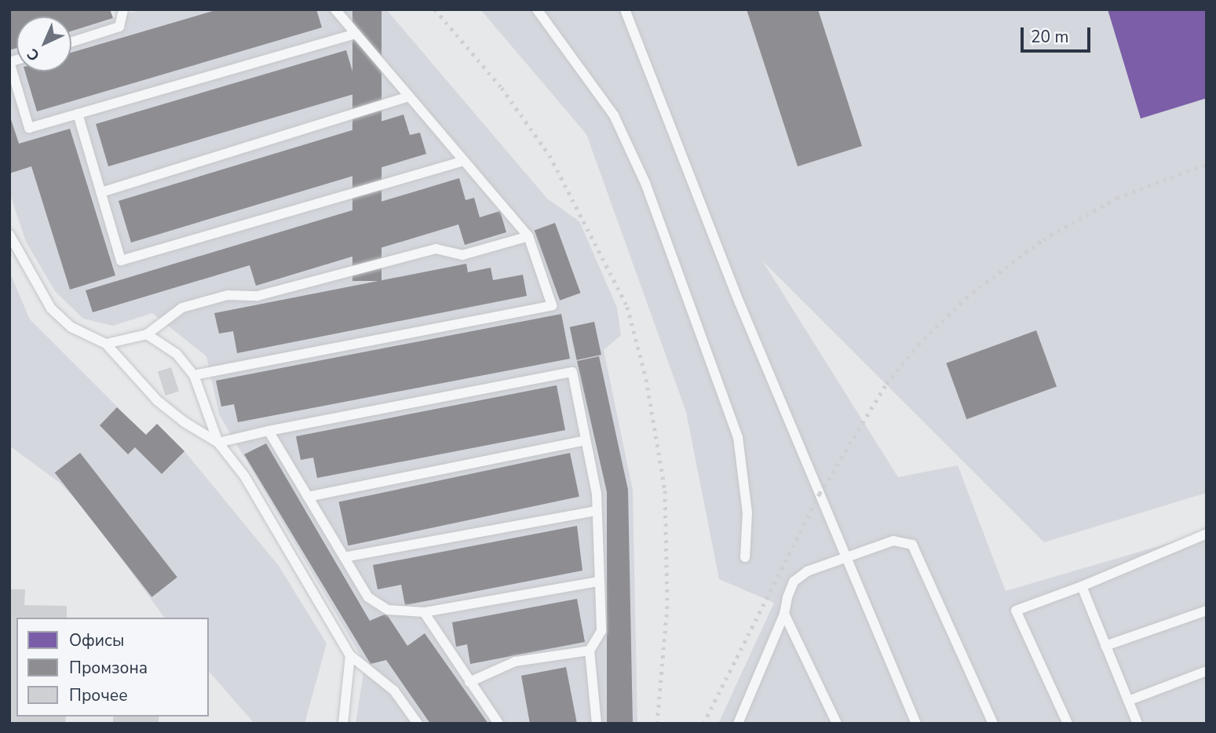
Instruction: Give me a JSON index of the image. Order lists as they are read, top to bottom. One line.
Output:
{"legend":["Офисы","Промзона","Прочее"],"scale_bar":"20 m","north":"bottom left"}
